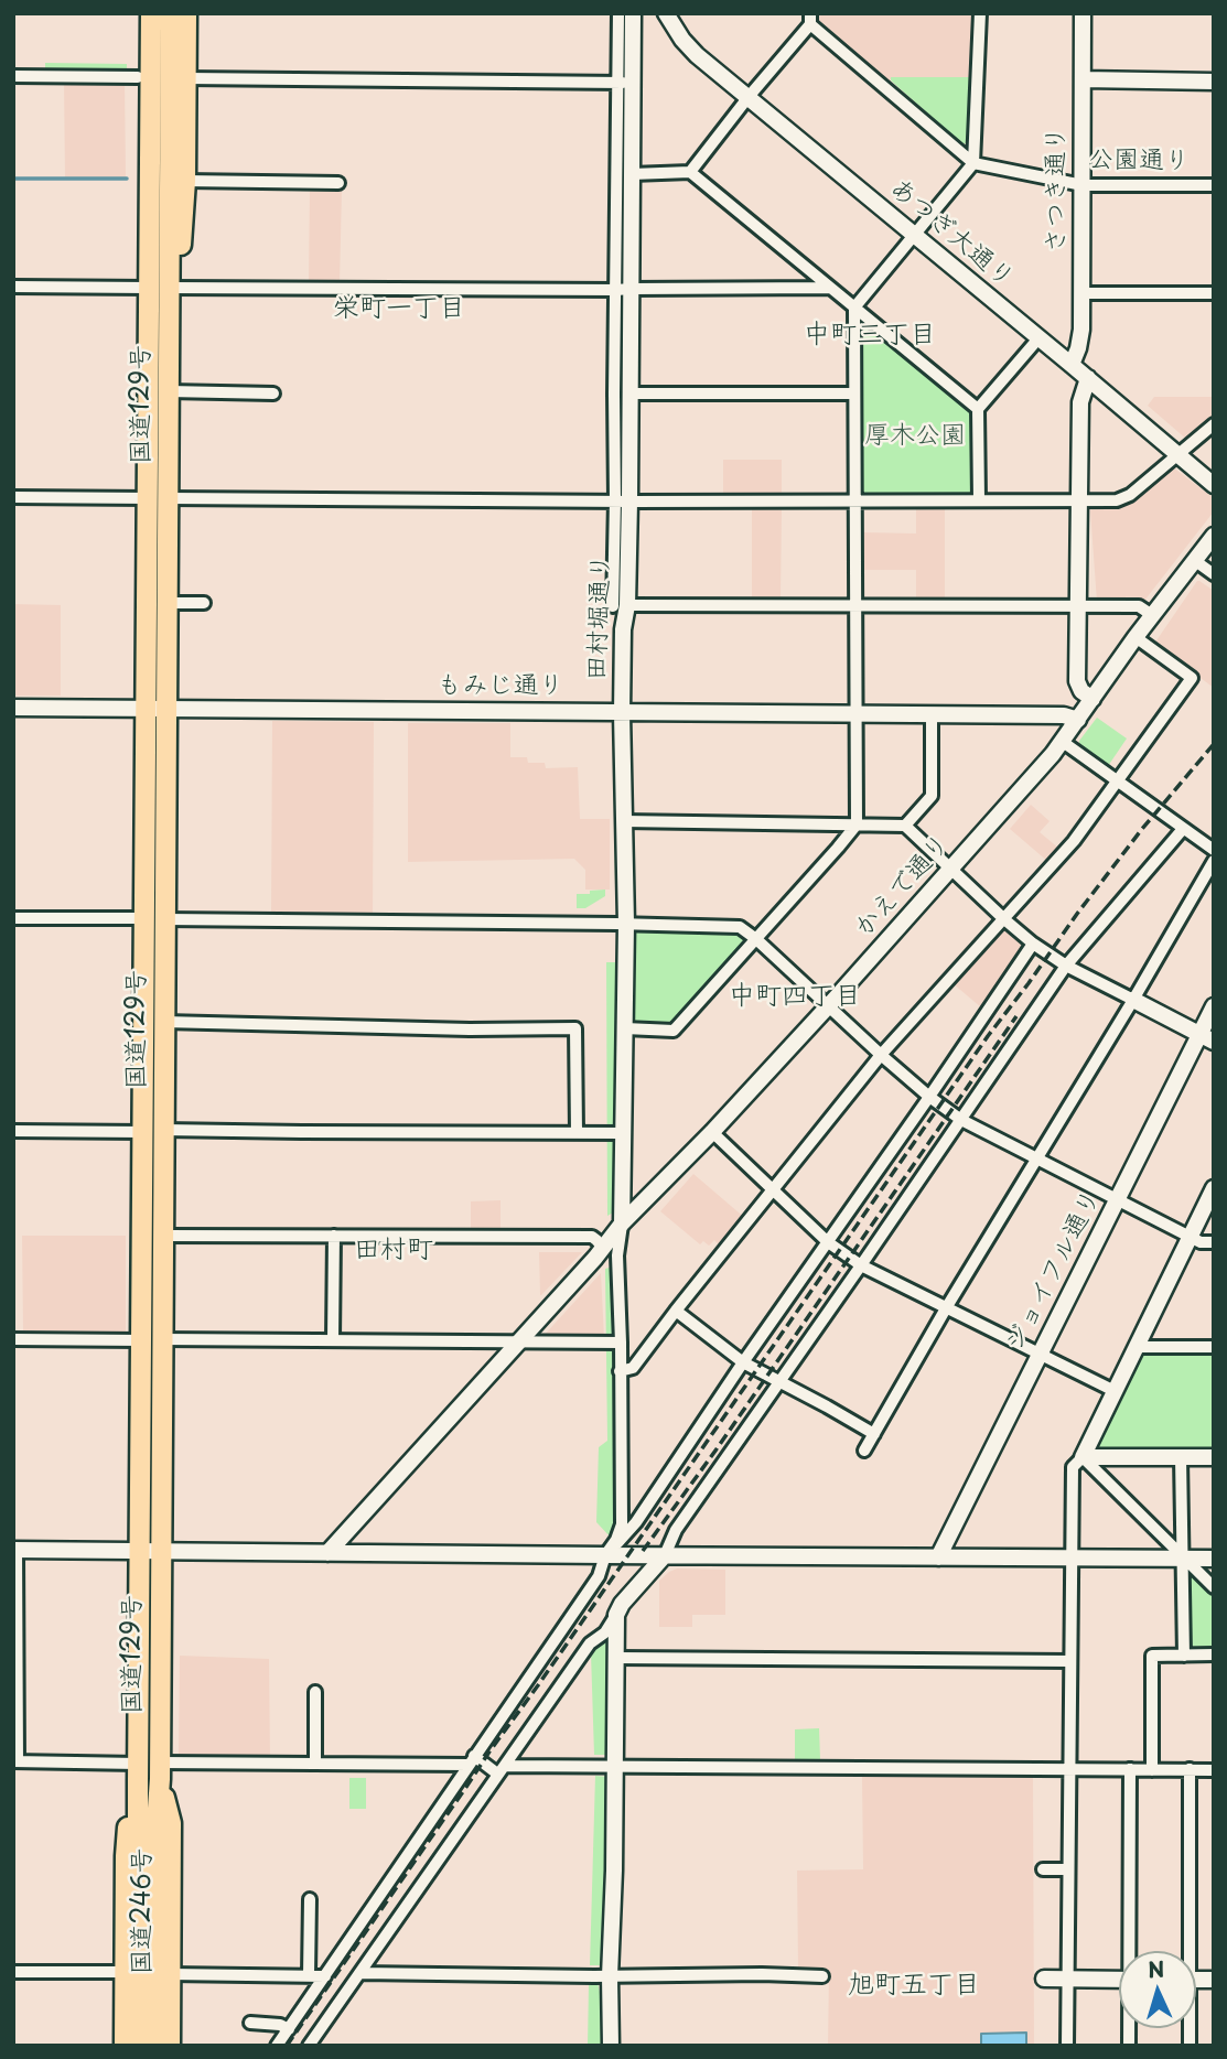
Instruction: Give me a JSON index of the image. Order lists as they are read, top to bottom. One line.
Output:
{"streets":{"highway":["国道129号","国道246号"],"street":["公園通り","さつき通り","あつぎ大通り","田村堀通り","もみじ通り","かえで通り","ジョイフル通り"]},"crossings":[["公園通り","さつき通り"],["さつき通り","あつぎ大通り"],["国道129号","もみじ通り"],["国道129号","国道246号"],["田村堀通り","もみじ通り"],["田村堀通り","かえで通り"],["もみじ通り","かえで通り"]],"districts":["栄町一丁目","中町三丁目","中町四丁目","田村町","旭町五丁目"],"parks":["厚木公園"],"north":"top"}
